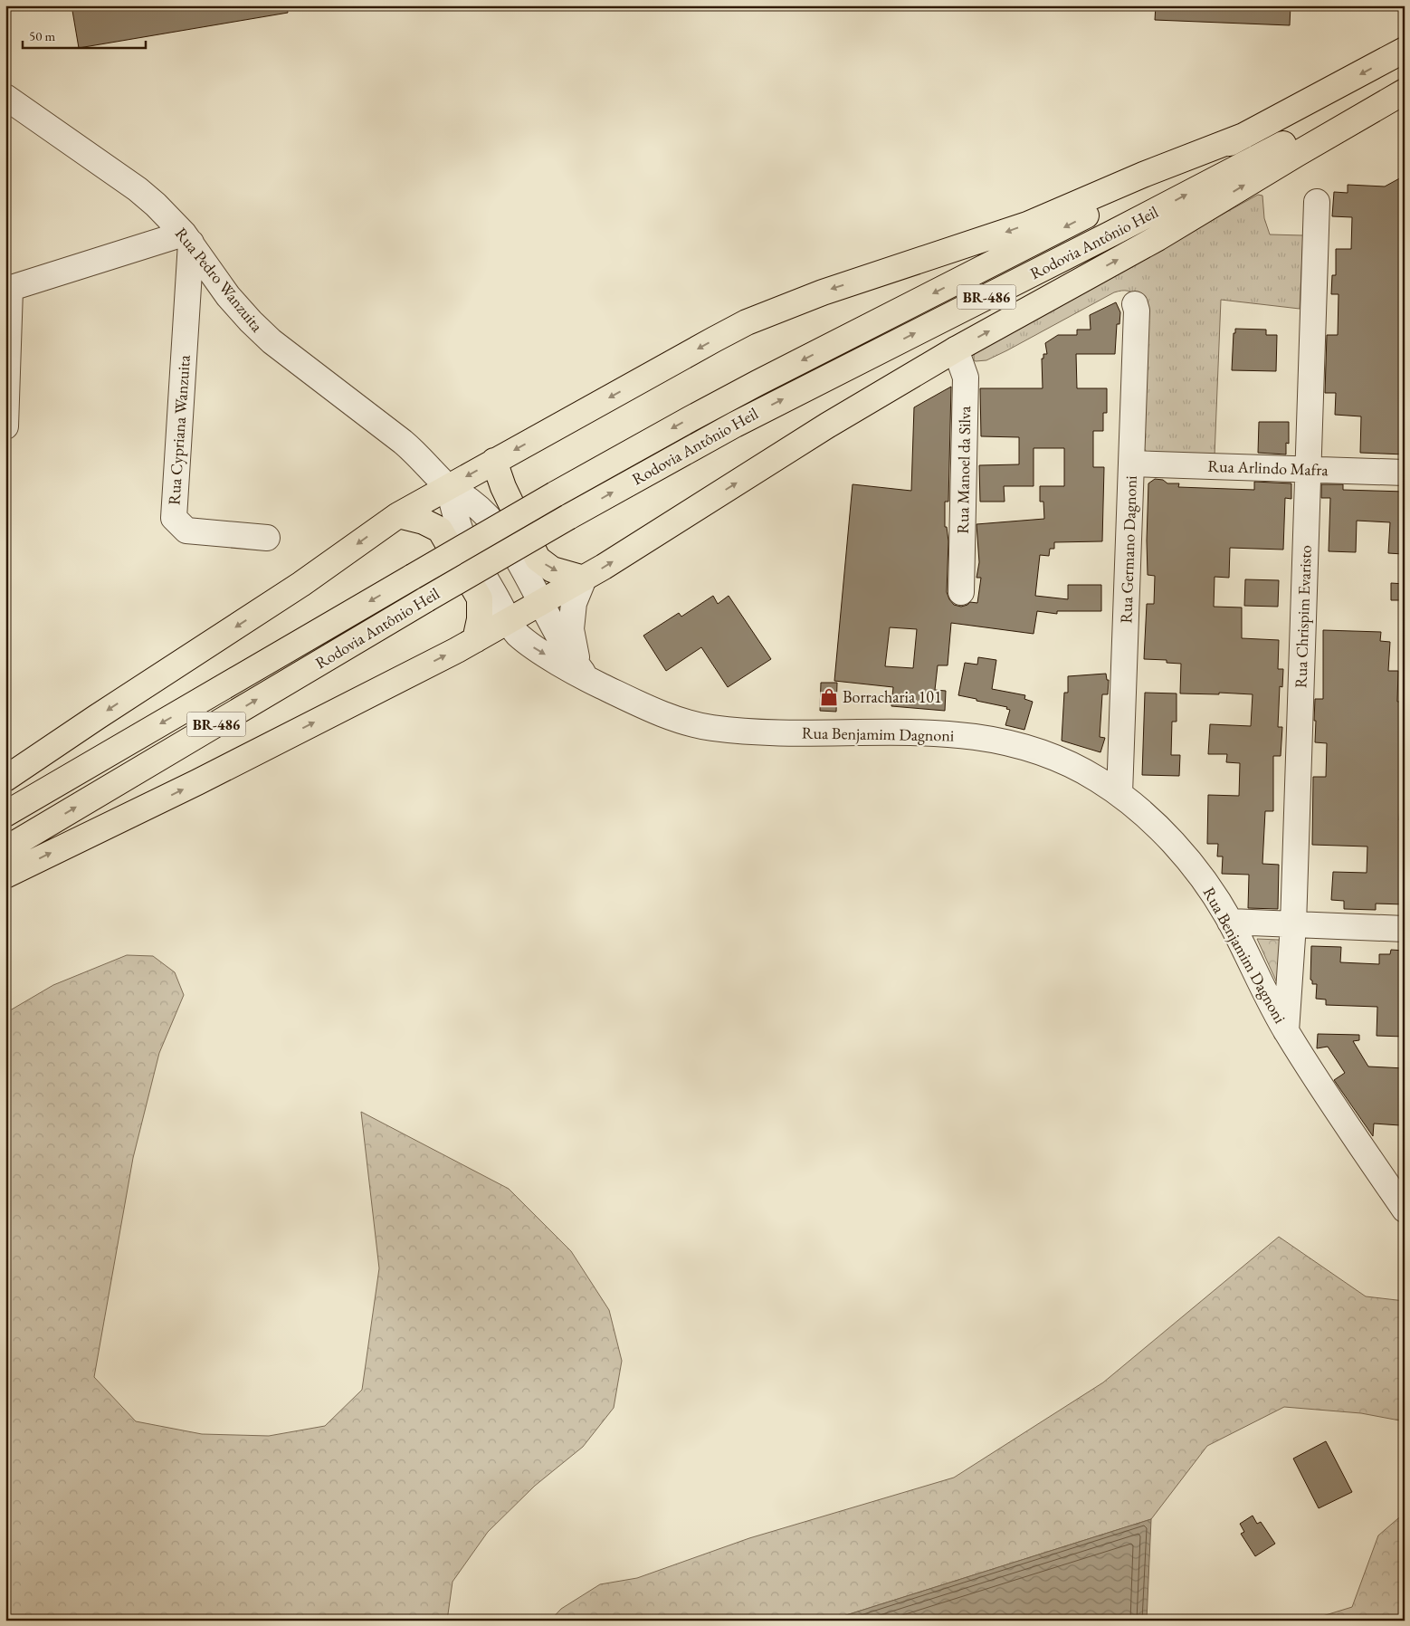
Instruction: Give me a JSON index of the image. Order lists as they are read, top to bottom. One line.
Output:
{"streets":{"main road":["Rodovia Antônio Heil","BR-486"],"street":["Rua Pedro Wanzuita","Rua Cypriana Wanzuita","Rua Arlindo Mafra","Rua Manoel da Silva","Rua Germano Dagnoni","Rua Chrispim Evaristo","Rua Benjamim Dagnoni"]},"crossings":[["Rua Pedro Wanzuita","Rua Cypriana Wanzuita"],["Rua Pedro Wanzuita","Rua Benjamim Dagnoni"],["Rua Arlindo Mafra","Rua Germano Dagnoni"],["Rua Arlindo Mafra","Rua Chrispim Evaristo"],["Rua Germano Dagnoni","Rua Benjamim Dagnoni"],["Rua Chrispim Evaristo","Rua Benjamim Dagnoni"]],"places":{"shop":["Borracharia 101"]},"scale_bar":"50 m"}
